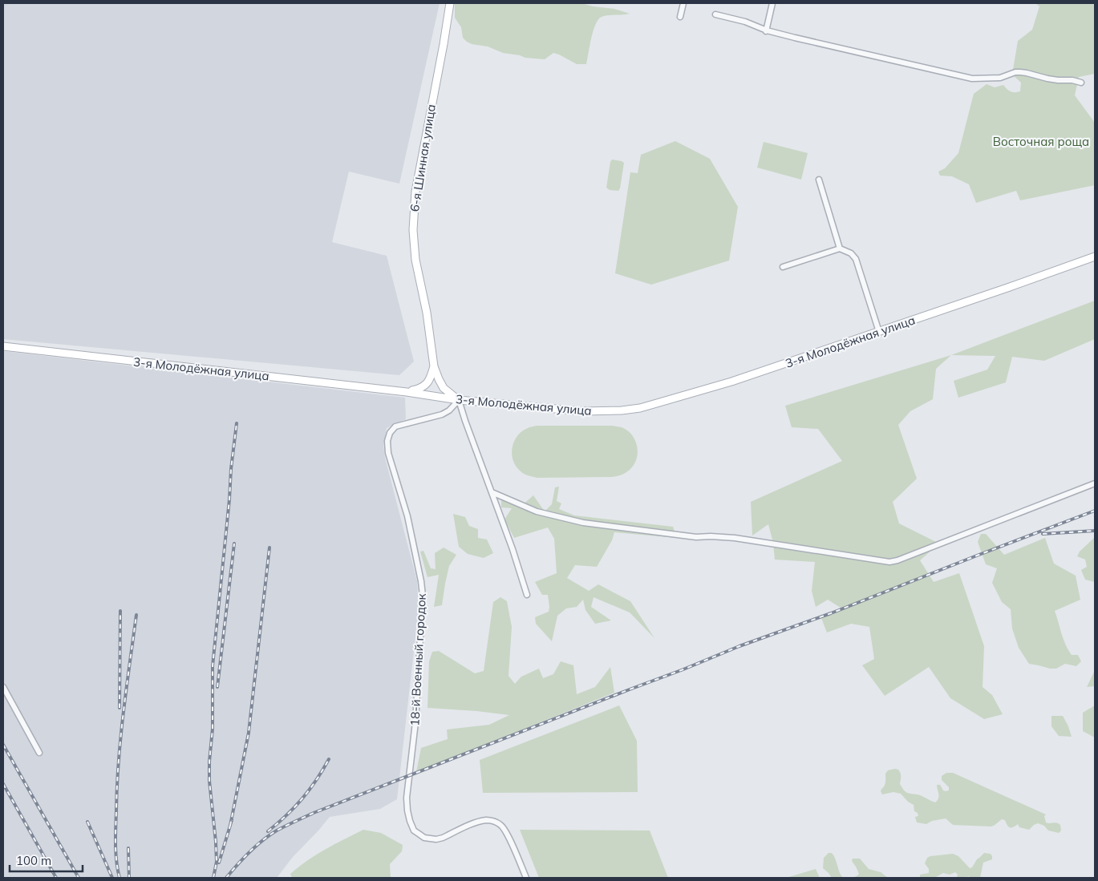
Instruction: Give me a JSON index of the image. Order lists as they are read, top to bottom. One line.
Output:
{"streets":{"main road":["6-я Шинная улица","3-я Молодёжная улица"],"street":["18-й Военный городок"]},"crossings":[["6-я Шинная улица","3-я Молодёжная улица"],["6-я Шинная улица","18-й Военный городок"],["3-я Молодёжная улица","18-й Военный городок"]],"parks":["Восточная роща"],"scale_bar":"100 m"}
